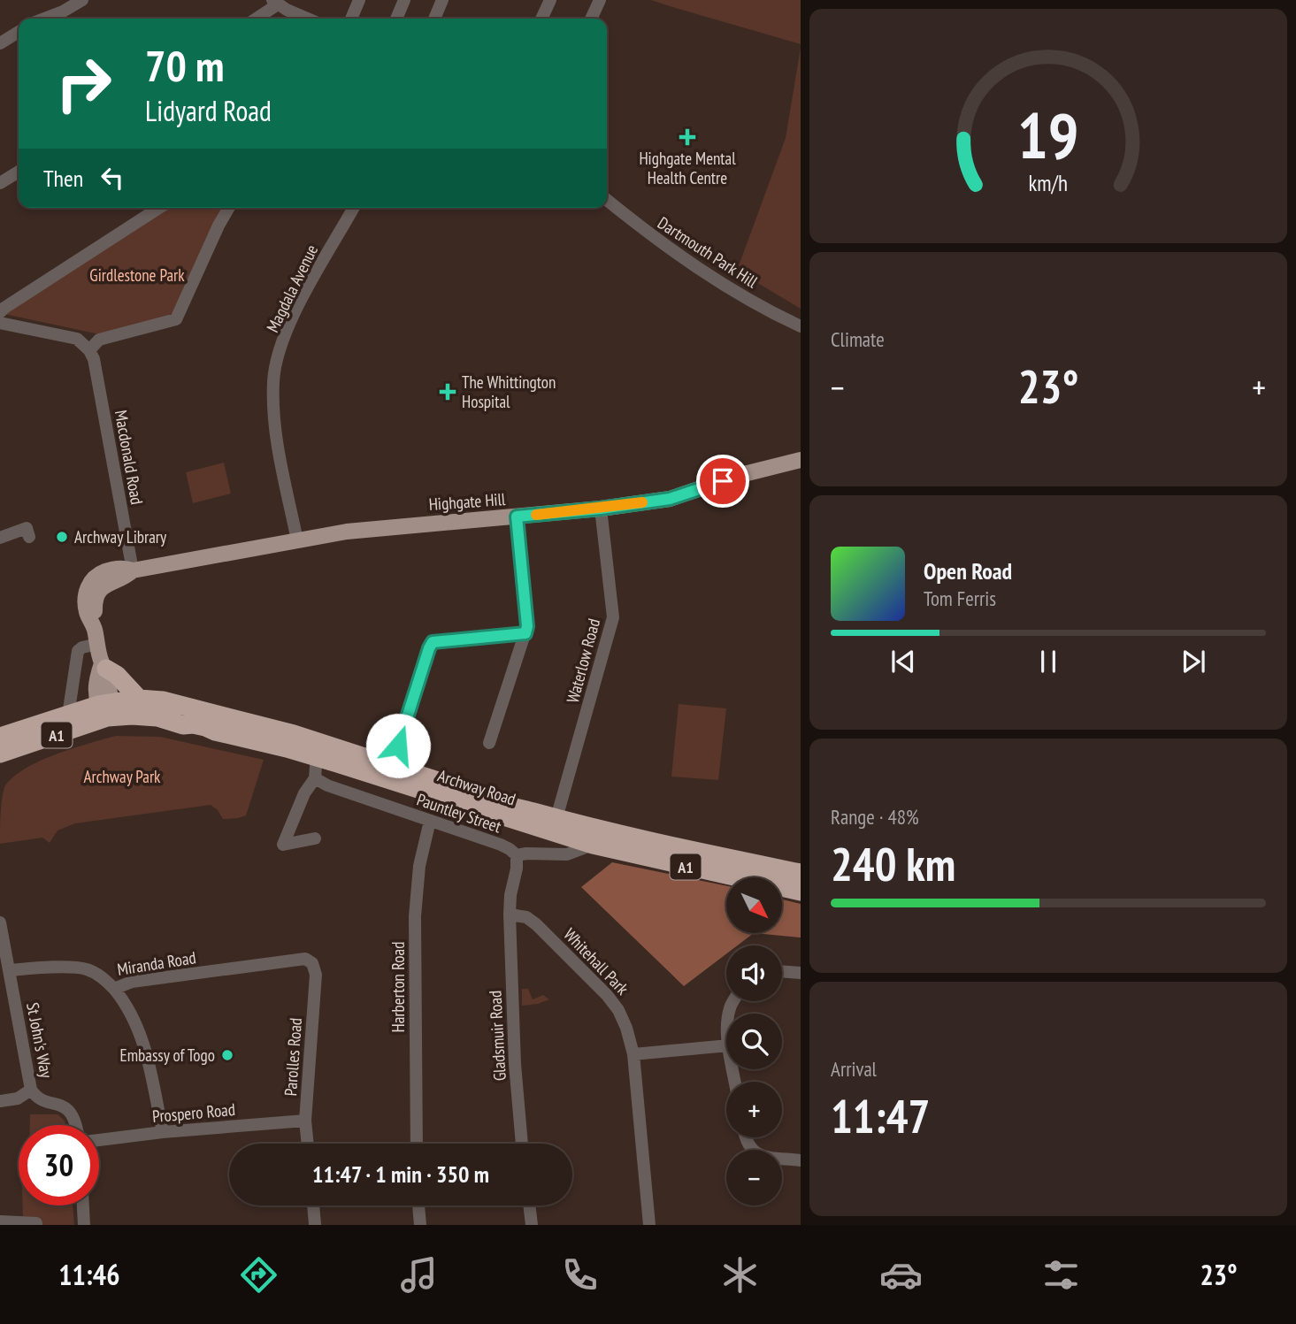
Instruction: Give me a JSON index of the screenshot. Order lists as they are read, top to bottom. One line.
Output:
{"streets":{"highway":["A1","Archway Road"],"main road":["Highgate Hill"],"street":["Dartmouth Park Hill","Magdala Avenue","Macdonald Road","Waterlow Road","Pauntley Street","Whitehall Park","Miranda Road","Harberton Road","Gladsmuir Road","St John's Way","Parolles Road","Prospero Road"]},"crossings":[["Magdala Avenue","Highgate Hill"],["Macdonald Road","Highgate Hill"],["Highgate Hill","Waterlow Road"],["Waterlow Road","Archway Road"],["Pauntley Street","Harberton Road"],["Whitehall Park","Gladsmuir Road"],["Miranda Road","St John's Way"],["Miranda Road","Parolles Road"],["Parolles Road","Prospero Road"]],"parks":["Girdlestone Park","Archway Park"],"places":{"health":["Highgate Mental Health Centre","The Whittington Hospital"],"other":["Archway Library","Embassy of Togo"]},"north":"bottom right","page":{"turn":["70 m","Lidyard Road"],"then":"Then","tile":["Climate",["Range · 48%","240 km"],["Arrival","11:47"]],"heat":["−","23°","+"],"song":["Open Road","Tom Ferris"],"map_buttons":["+","−"],"limit":"30","trip":"11:47 · 1 min · 350 m","tabs":["11:46","23°"],"gauge":["19","km/h"]}}
